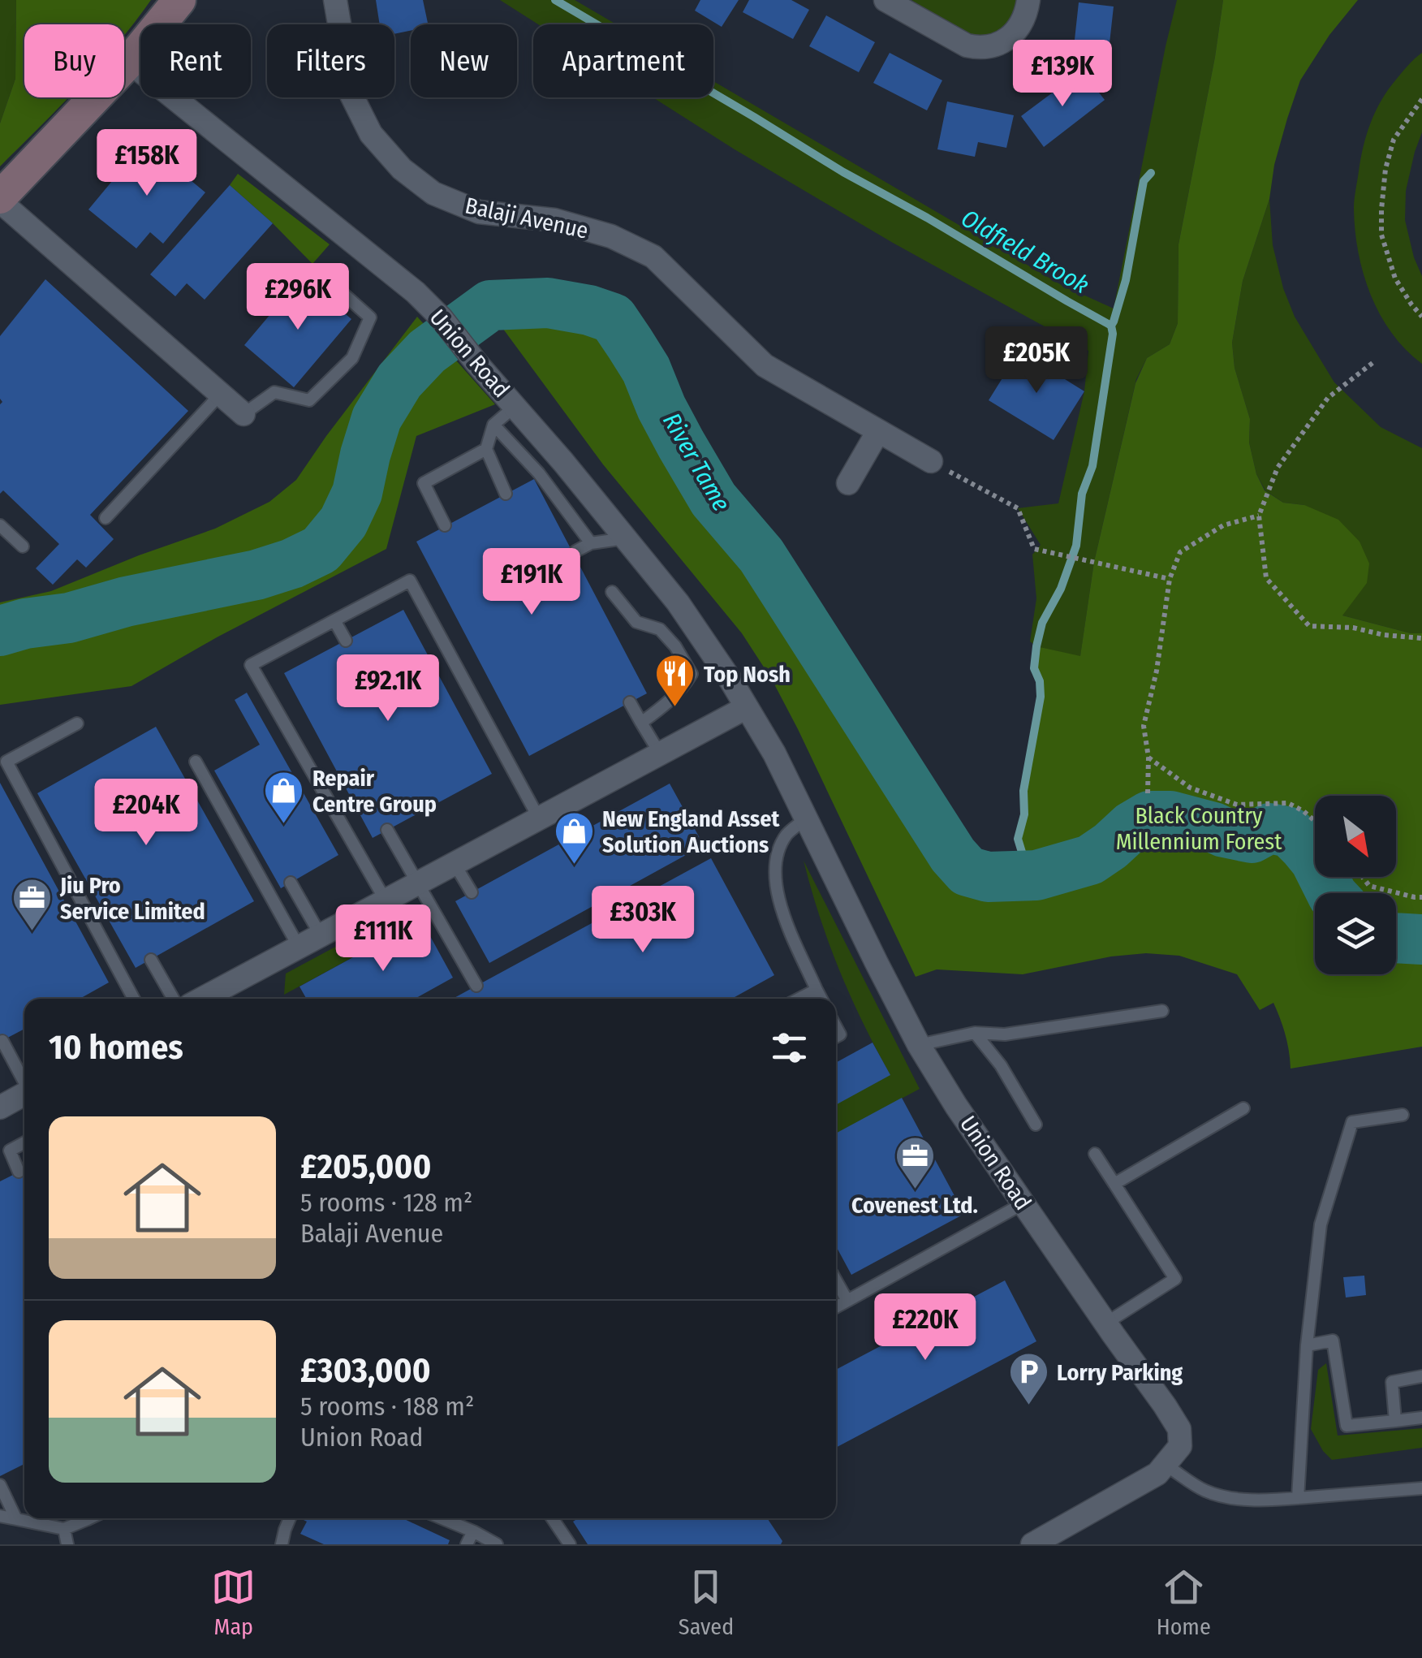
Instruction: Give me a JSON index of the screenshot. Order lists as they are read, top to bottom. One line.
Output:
{"streets":{"street":["Balaji Avenue","Union Road"]},"water":["Oldfield Brook","River Tame"],"parks":["Black Country Millennium Forest"],"places":{"restaurant":["Top Nosh"],"shop":["Repair Centre Group","New England Asset Solution Auctions"],"office":["Jiu Pro Service Limited","Covenest Ltd."],"parking":["Lorry Parking"]},"north":"bottom right","page":{"chip":["Buy","Rent","Filters","New","Apartment"],"price":["£139K","£158K","£296K","£205K","£191K","£92.1K","£204K","£303K","£111K","£220K"],"heading":"10 homes","list":[{"name":"£205,000","note":"5 rooms · 128 m² · Balaji Avenue"},{"name":"£303,000","note":"5 rooms · 188 m² · Union Road"}],"tabs":["Map","Saved","Home"]}}
